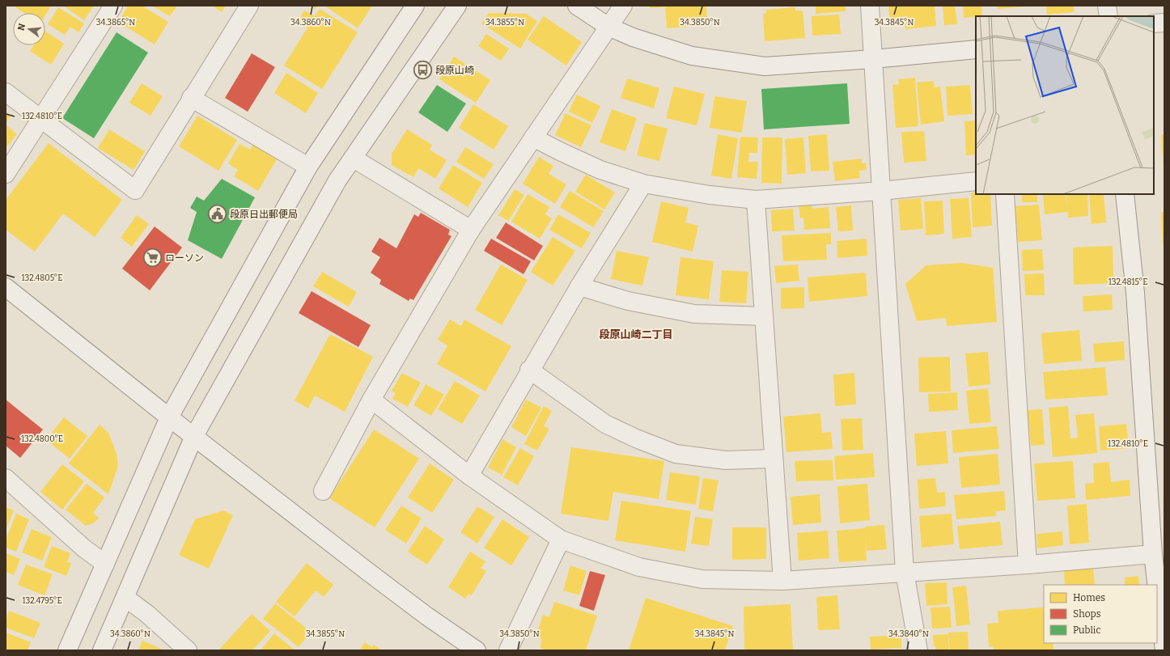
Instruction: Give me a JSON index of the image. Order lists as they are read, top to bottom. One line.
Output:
{"districts":["段原山崎二丁目"],"places":{"bus stop":["段原山崎"],"public building":["段原日出郵便局"],"supermarket":["ローソン"]},"legend":["Homes","Shops","Public"],"north":"left","coordinates":["34.3865°N","34.3860°N","34.3855°N","34.3850°N","34.3845°N","132.4810°E","132.4805°E","132.4815°E","132.4800°E","132.4795°E","34.3840°N"]}
